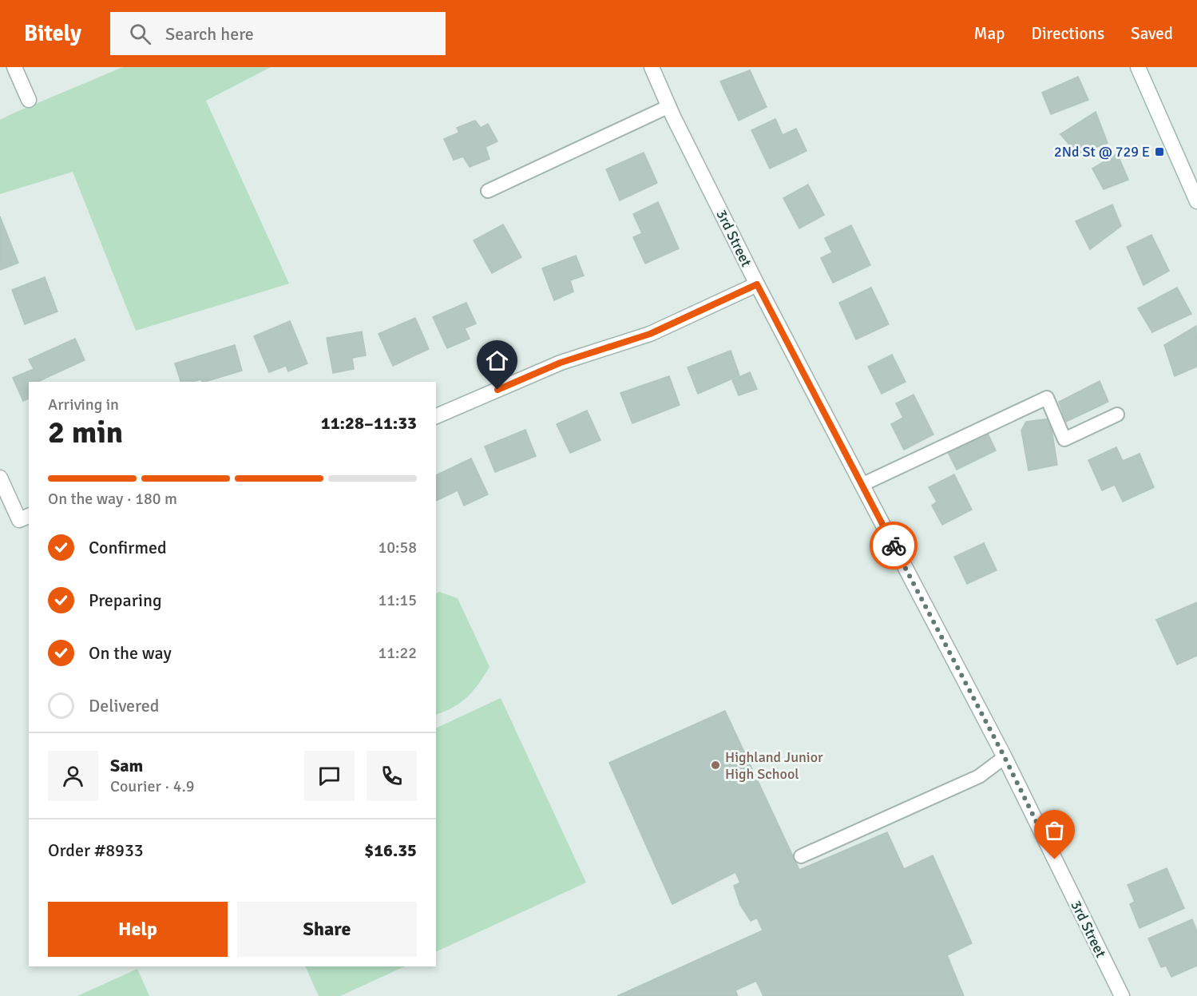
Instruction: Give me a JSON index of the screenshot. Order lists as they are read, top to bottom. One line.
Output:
{"streets":{"street":["3rd Street"]},"places":{"transit":["2Nd St @ 729 E"],"other":["Highland Junior High School"]},"page":{"header":"Bitely","search":"Search here","nav":["Map","Directions","Saved"],"heading":["2 min","Arriving in","11:28–11:33"],"panel":["Sam","Courier · 4.9","Order #8933","$16.35"],"bar":"On the way · 180 m","list":[["Confirmed","10:58"],["Preparing","11:15"],["On the way","11:22"],"Delivered"],"buttons":["Help","Share"]}}
